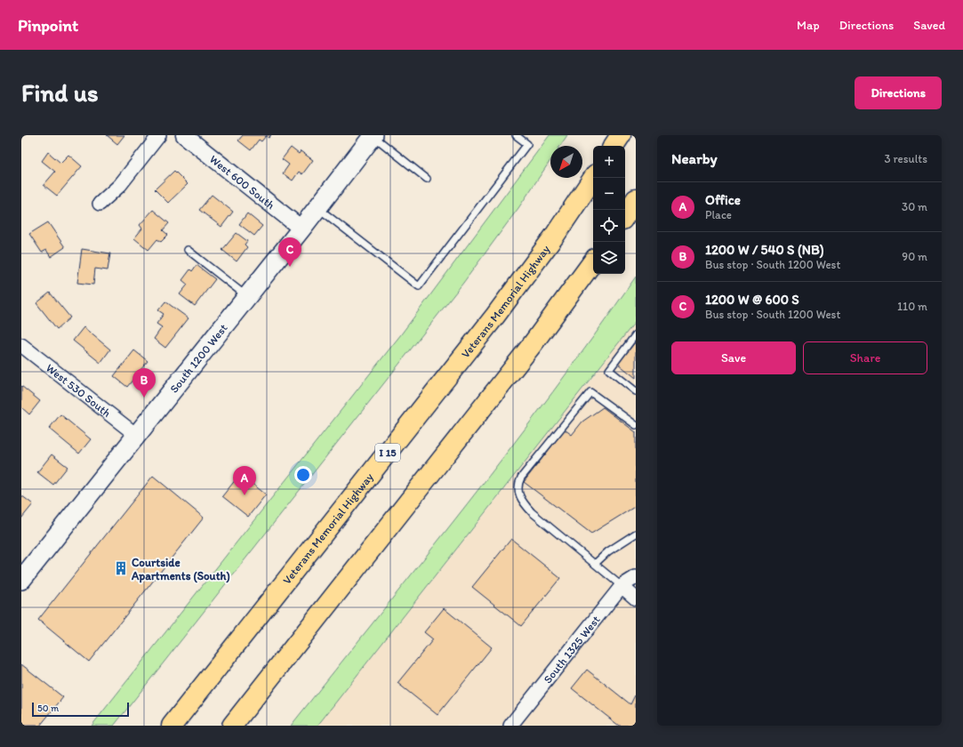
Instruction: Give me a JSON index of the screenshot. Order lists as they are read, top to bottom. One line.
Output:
{"streets":{"highway":["Veterans Memorial Highway","I 15"],"main road":["South 1200 West"],"street":["West 600 South","West 530 South","South 1325 West"]},"crossings":[["West 600 South","South 1200 West"],["South 1200 West","West 530 South"]],"places":{"building":["Courtside Apartments (South)"]},"scale_bar":"50 m","north":"bottom left","page":{"header":"Pinpoint","nav":["Map","Directions","Saved"],"buttons":["Directions",["Save","Share"]],"title":"Find us","heading":["Nearby","3 results"],"map_buttons":["+","−"],"list":[{"mark":"A","name":"Office","note":"Place","value":"30 m"},{"mark":"B","name":"1200 W / 540 S (NB)","note":"Bus stop · South 1200 West","value":"90 m"},{"mark":"C","name":"1200 W @ 600 S","note":"Bus stop · South 1200 West","value":"110 m"}],"pins":["C","B","A"],"scale":"50 m"}}
